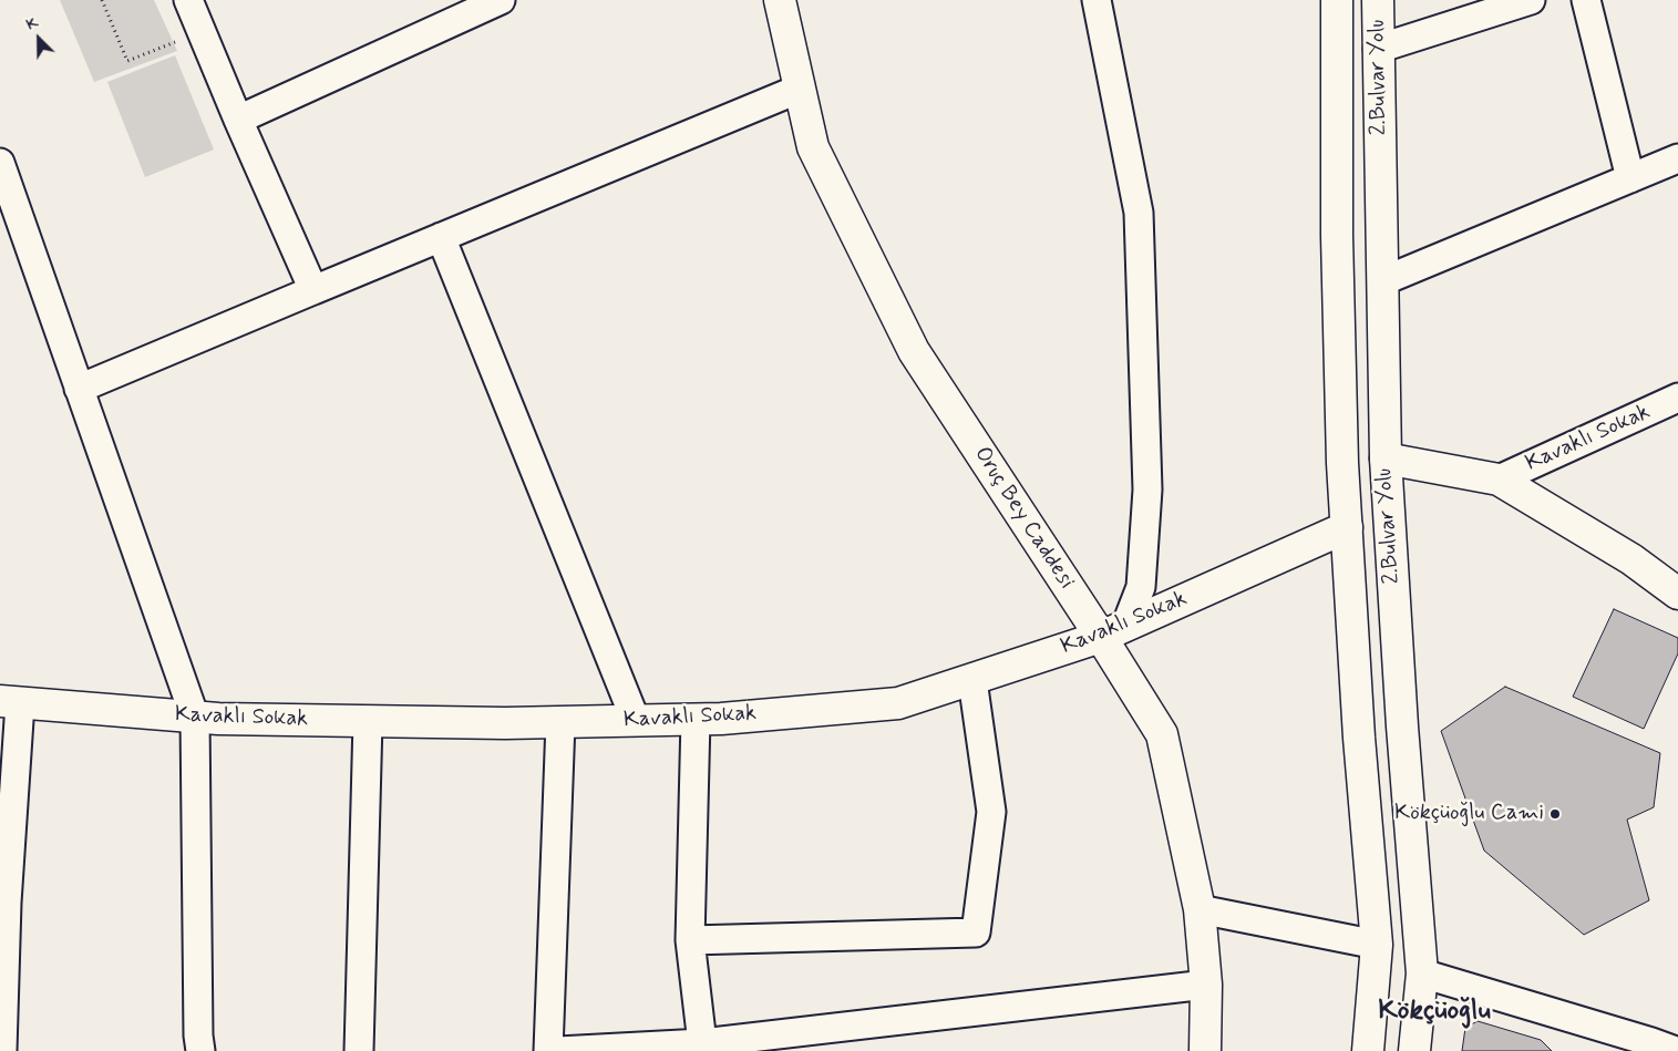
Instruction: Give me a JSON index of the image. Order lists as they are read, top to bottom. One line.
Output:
{"streets":{"main road":["2.Bulvar Yolu","Kavaklı Sokak","Oruç Bey Caddesi"]},"crossings":[["2.Bulvar Yolu","Kavaklı Sokak"],["Kavaklı Sokak","Oruç Bey Caddesi"]],"districts":["Kökçüoğlu"],"places":["Kökçüoğlu Cami"],"north":"top left"}
